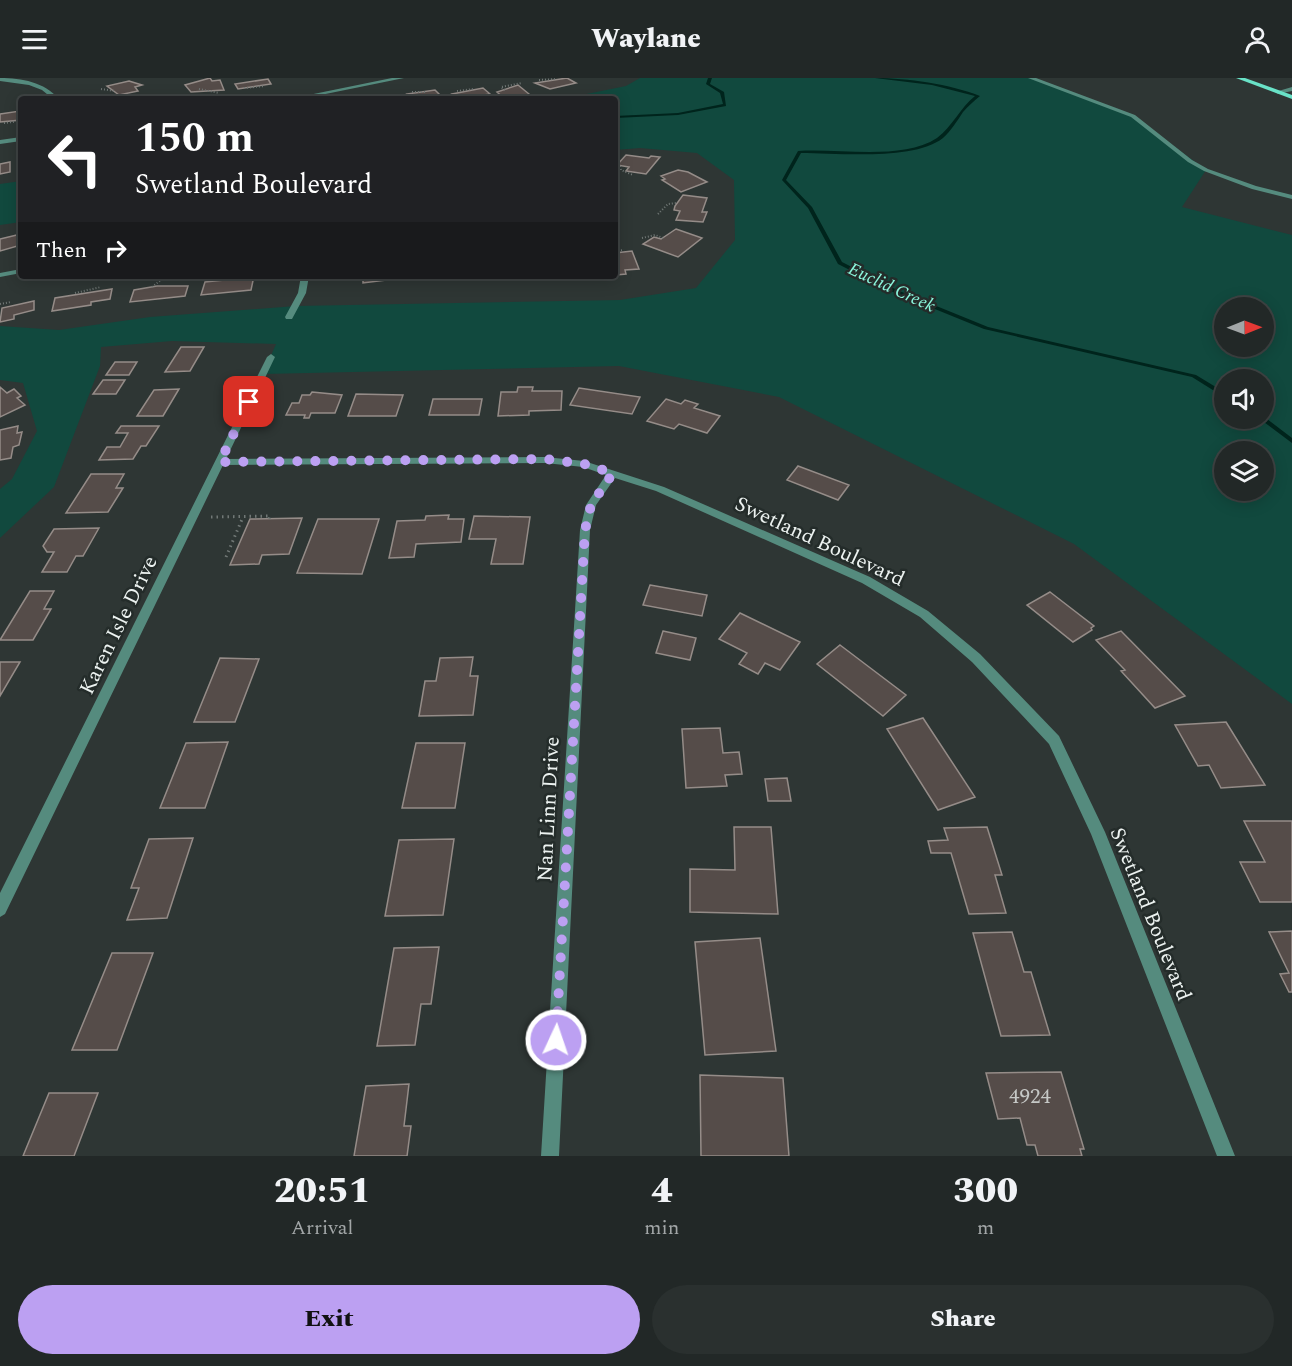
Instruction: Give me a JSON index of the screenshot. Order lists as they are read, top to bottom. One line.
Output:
{"streets":{"street":["Swetland Boulevard","Karen Isle Drive","Nan Linn Drive"]},"crossings":[["Swetland Boulevard","Karen Isle Drive"],["Swetland Boulevard","Nan Linn Drive"]],"water":["Euclid Creek"],"house_numbers":["4924"],"north":"right","page":{"header":"Waylane","turn":["150 m","Swetland Boulevard"],"then":"Then","eta":["20:51","Arrival","4","min","300","m"],"buttons":["Exit","Share"]}}
